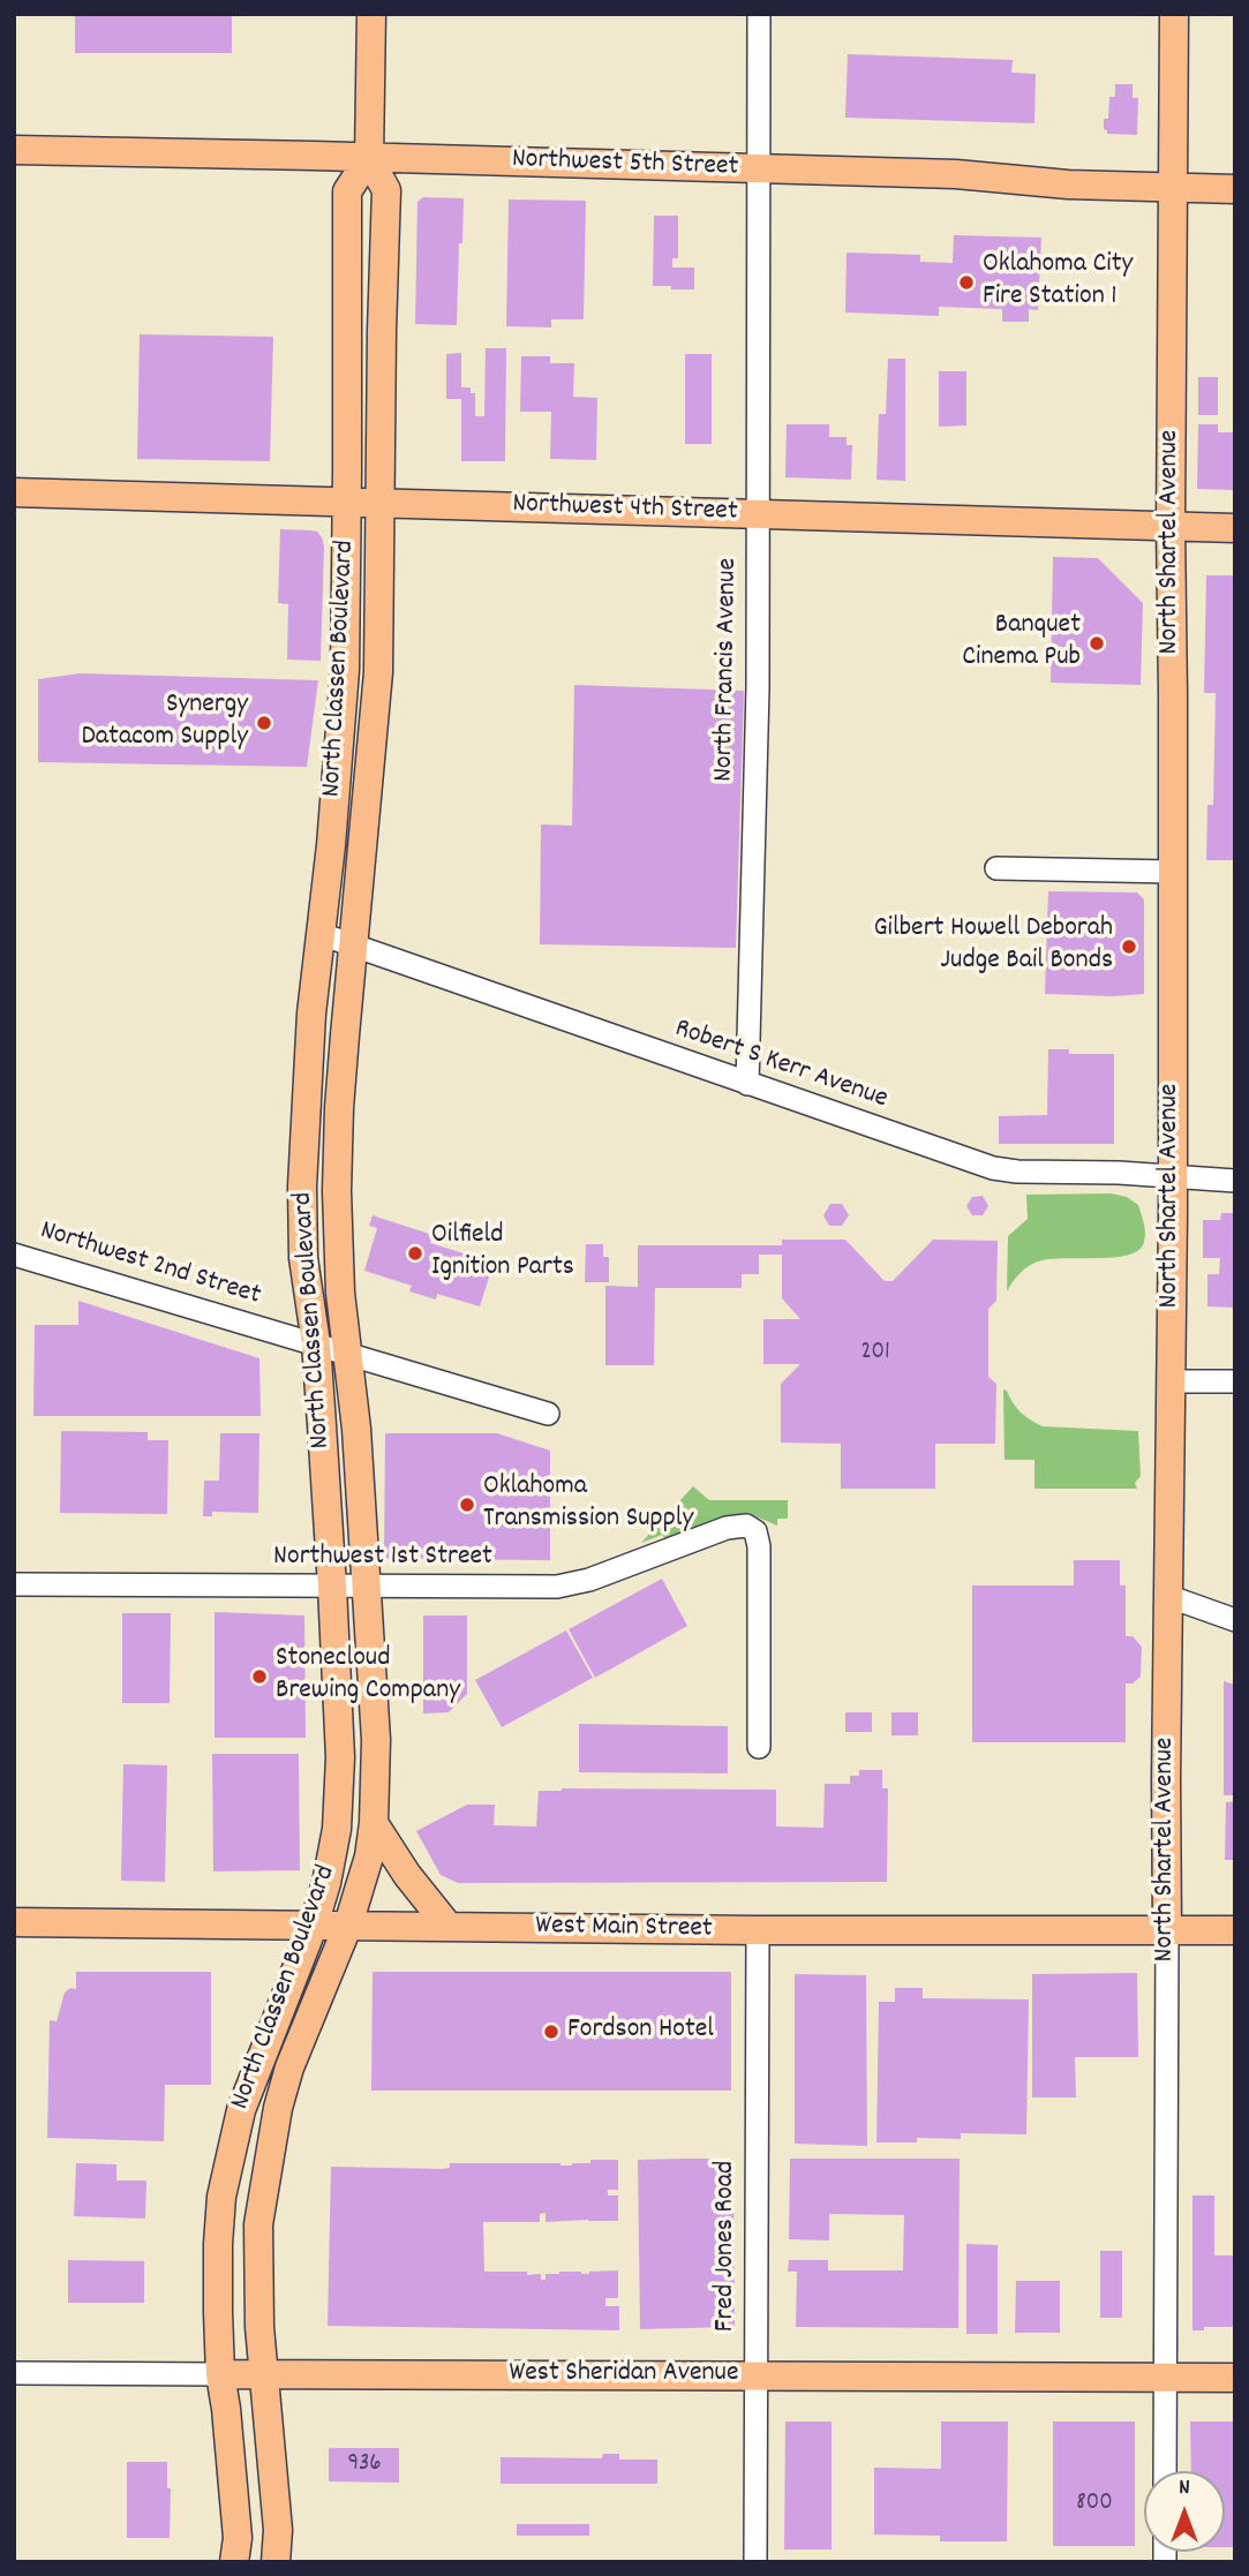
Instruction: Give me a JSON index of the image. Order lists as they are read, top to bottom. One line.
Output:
{"streets":{"main road":["Northwest 5th Street","Northwest 4th Street","North Shartel Avenue","North Classen Boulevard","West Main Street","West Sheridan Avenue"],"street":["North Francis Avenue","Robert S Kerr Avenue","Northwest 2nd Street","Northwest 1st Street","Fred Jones Road"]},"crossings":[["Northwest 5th Street","North Shartel Avenue"],["Northwest 5th Street","North Classen Boulevard"],["Northwest 5th Street","North Francis Avenue"],["Northwest 4th Street","North Shartel Avenue"],["Northwest 4th Street","North Classen Boulevard"],["Northwest 4th Street","North Francis Avenue"],["North Shartel Avenue","Robert S Kerr Avenue"],["North Shartel Avenue","West Main Street"],["North Shartel Avenue","West Sheridan Avenue"],["North Classen Boulevard","Robert S Kerr Avenue"],["North Classen Boulevard","Northwest 2nd Street"],["North Classen Boulevard","Northwest 1st Street"],["North Classen Boulevard","West Main Street"],["North Classen Boulevard","West Sheridan Avenue"],["North Francis Avenue","Robert S Kerr Avenue"],["West Main Street","Fred Jones Road"],["Fred Jones Road","West Sheridan Avenue"]],"places":["Oklahoma City Fire Station 1","Banquet Cinema Pub","Synergy Datacom Supply","Gilbert Howell Deborah Judge Bail Bonds","Oilfield Ignition Parts","Oklahoma Transmission Supply","Stonecloud Brewing Company","Fordson Hotel"],"house_numbers":["201","936","800"],"north":"top"}
